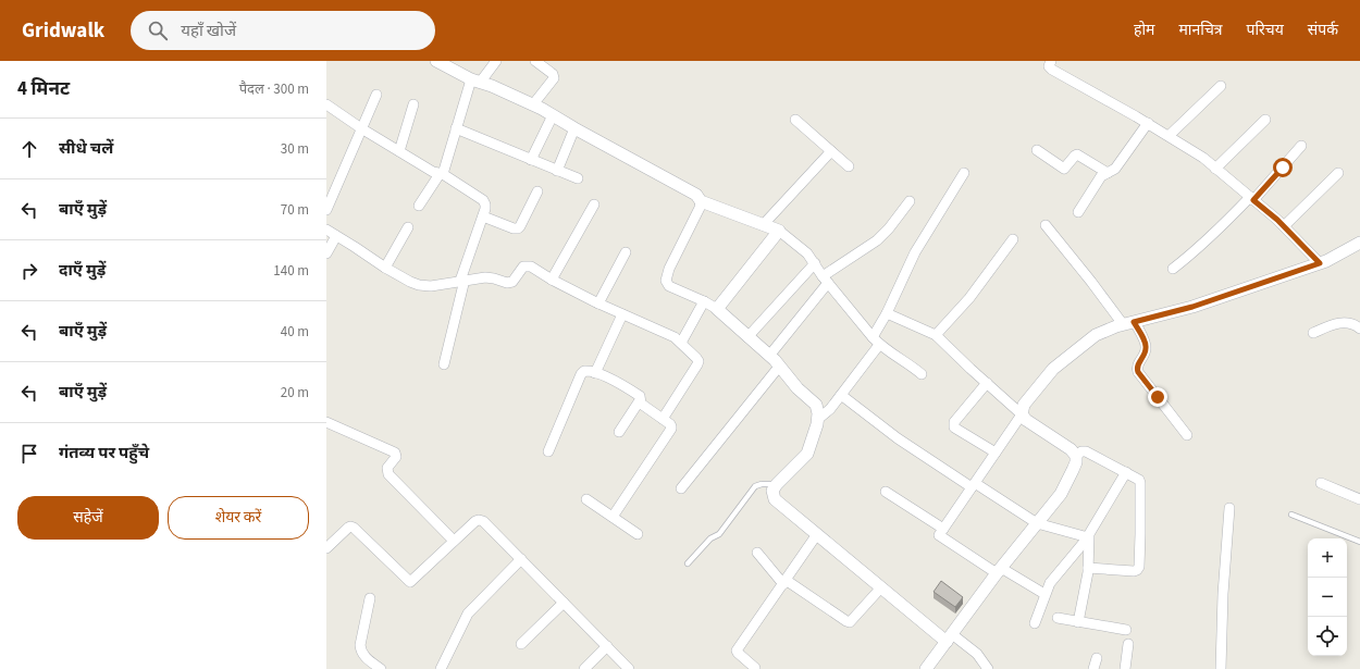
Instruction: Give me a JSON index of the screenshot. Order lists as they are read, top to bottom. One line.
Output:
{"page":{"header":"Gridwalk","search":"यहाँ खोजें","nav":["होम","मानचित्र","परिचय","संपर्क"],"heading":["4 मिनट","पैदल · 300 m"],"list":[["सीधे चलें","30 m"],["बाएँ मुड़ें","70 m"],["दाएँ मुड़ें","140 m"],["बाएँ मुड़ें","40 m"],["बाएँ मुड़ें","20 m"],"गंतव्य पर पहुँचे"],"buttons":["सहेजें","शेयर करें"],"map_buttons":["+","−"]}}
